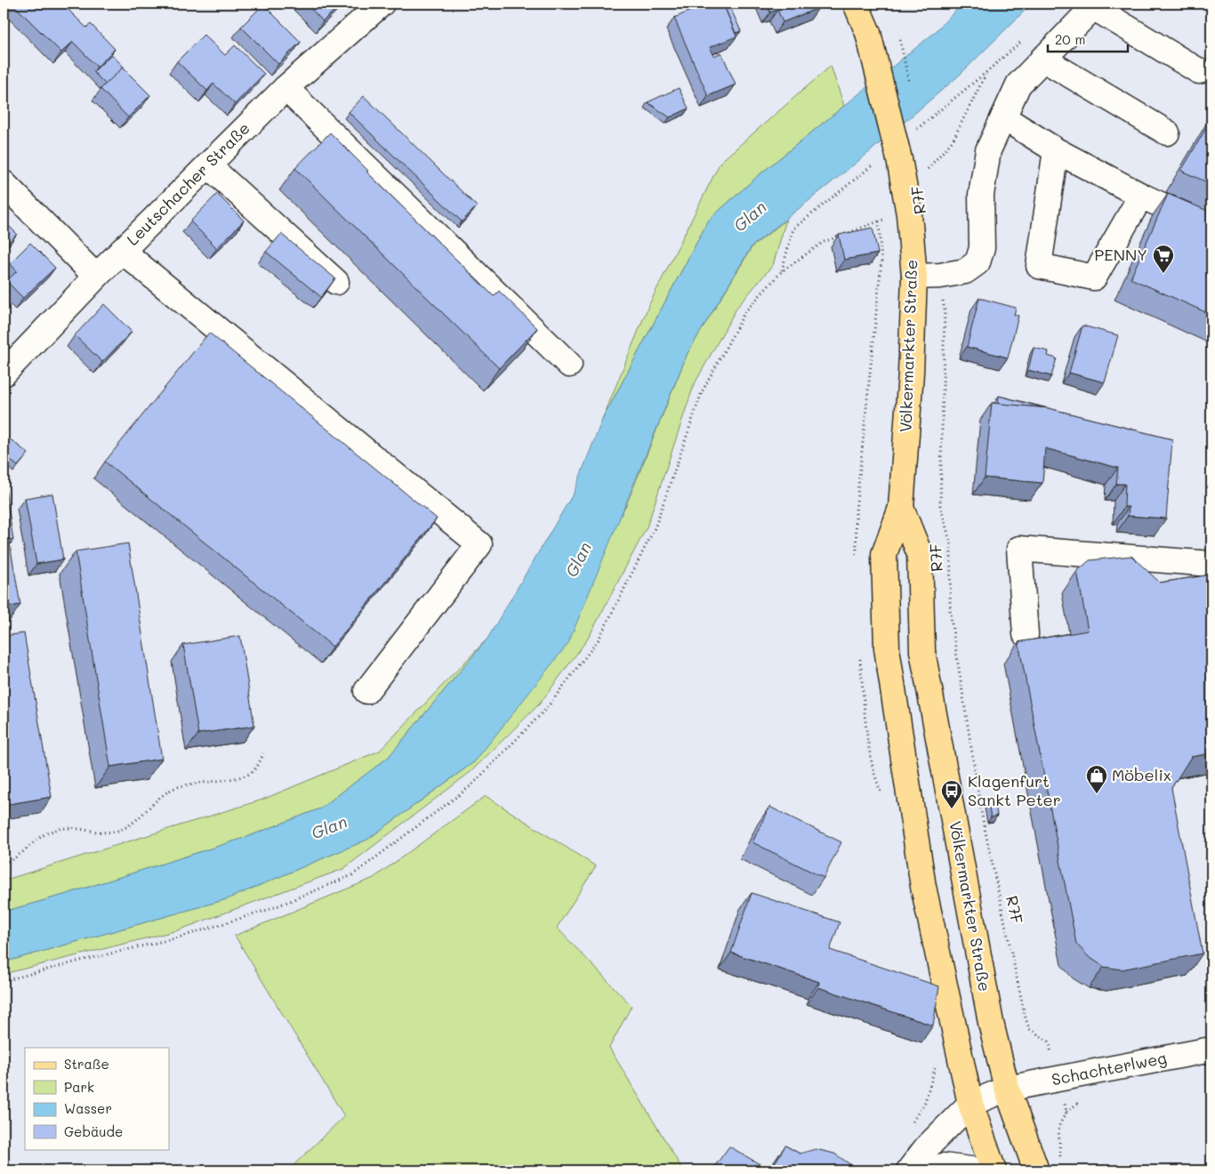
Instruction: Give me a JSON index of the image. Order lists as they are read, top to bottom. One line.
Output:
{"streets":{"main road":["Völkermarkter Straße"],"street":["Leutschacher Straße","Schachterlweg"],"path":["R7F"]},"crossings":[["Völkermarkter Straße","Schachterlweg"]],"water":["Glan"],"places":{"supermarket":["PENNY"],"shop":["Möbelix"],"bus stop":["Klagenfurt Sankt Peter"]},"legend":["Straße","Park","Wasser","Gebäude"],"scale_bar":"20 m"}
